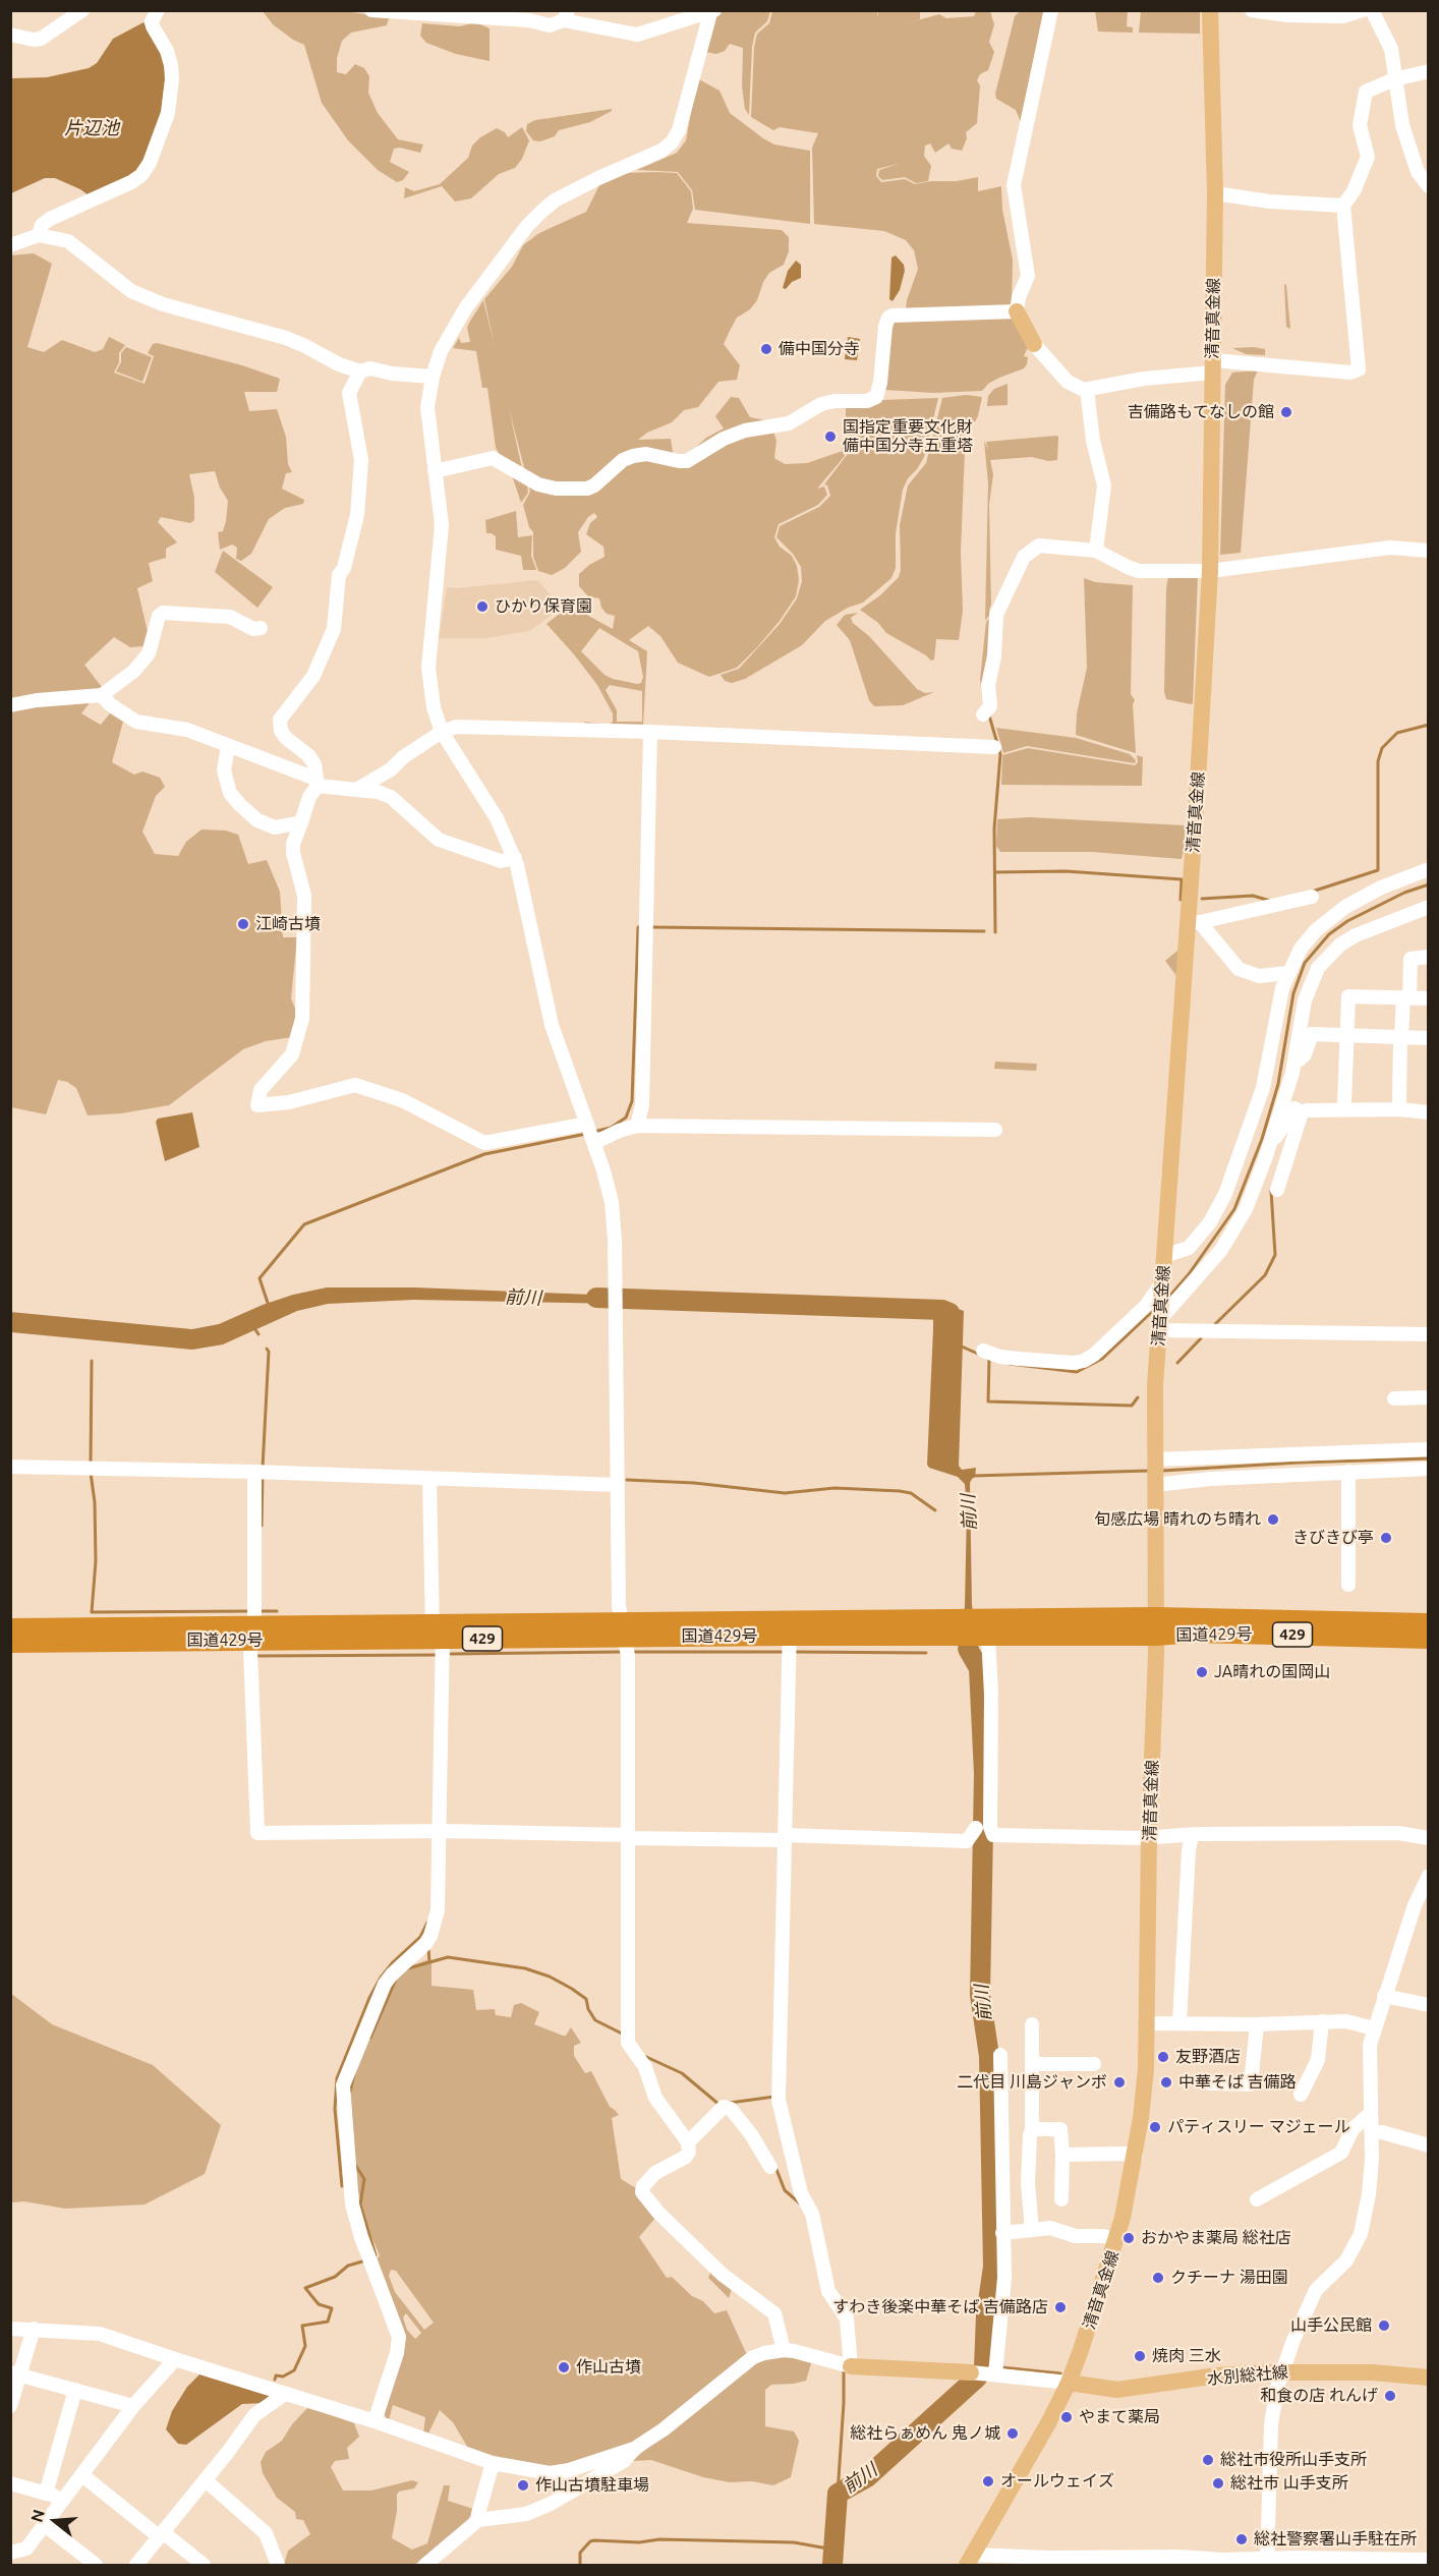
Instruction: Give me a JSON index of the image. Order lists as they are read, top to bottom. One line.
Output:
{"streets":{"highway":["国道429号","429"],"main road":["清音真金線","水別総社線"]},"crossings":[["清音真金線","国道429号"],["清音真金線","水別総社線"]],"water":["片辺池","前川"],"places":["備中国分寺","吉備路もてなしの館","国指定重要文化財 備中国分寺五重塔","ひかり保育園","江崎古墳","旬感広場 晴れのち晴れ","きびきび亭","JA晴れの国岡山","友野酒店","二代目 川島ジャンボ","中華そば 吉備路","パティスリー マジェール","おかやま薬局 総社店","クチーナ 湯田園","すわき後楽中華そば 吉備路店","山手公民館","焼肉 三水","作山古墳","和食の店 れんげ","やまて薬局","総社らぁめん 鬼ノ城","総社市役所山手支所","オールウェイズ","総社市 山手支所","作山古墳駐車場","総社警察署山手駐在所"],"north":"left"}
